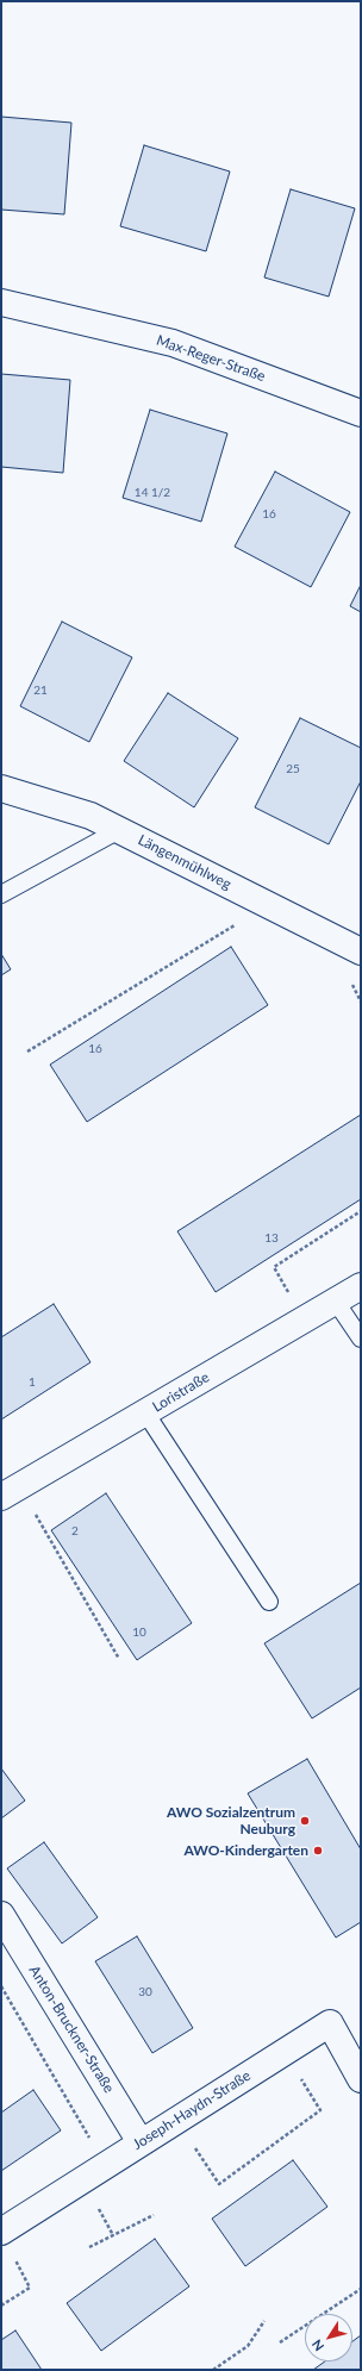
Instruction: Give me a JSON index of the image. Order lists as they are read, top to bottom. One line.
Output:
{"streets":{"street":["Max-Reger-Straße","Längenmühlweg","Loristraße","Anton-Bruckner-Straße","Joseph-Haydn-Straße"]},"crossings":[["Anton-Bruckner-Straße","Joseph-Haydn-Straße"]],"places":["AWO Sozialzentrum Neuburg","AWO-Kindergarten"],"house_numbers":["14 1/2","16","21","25","16","13","1","2","10","30"],"north":"bottom left"}
